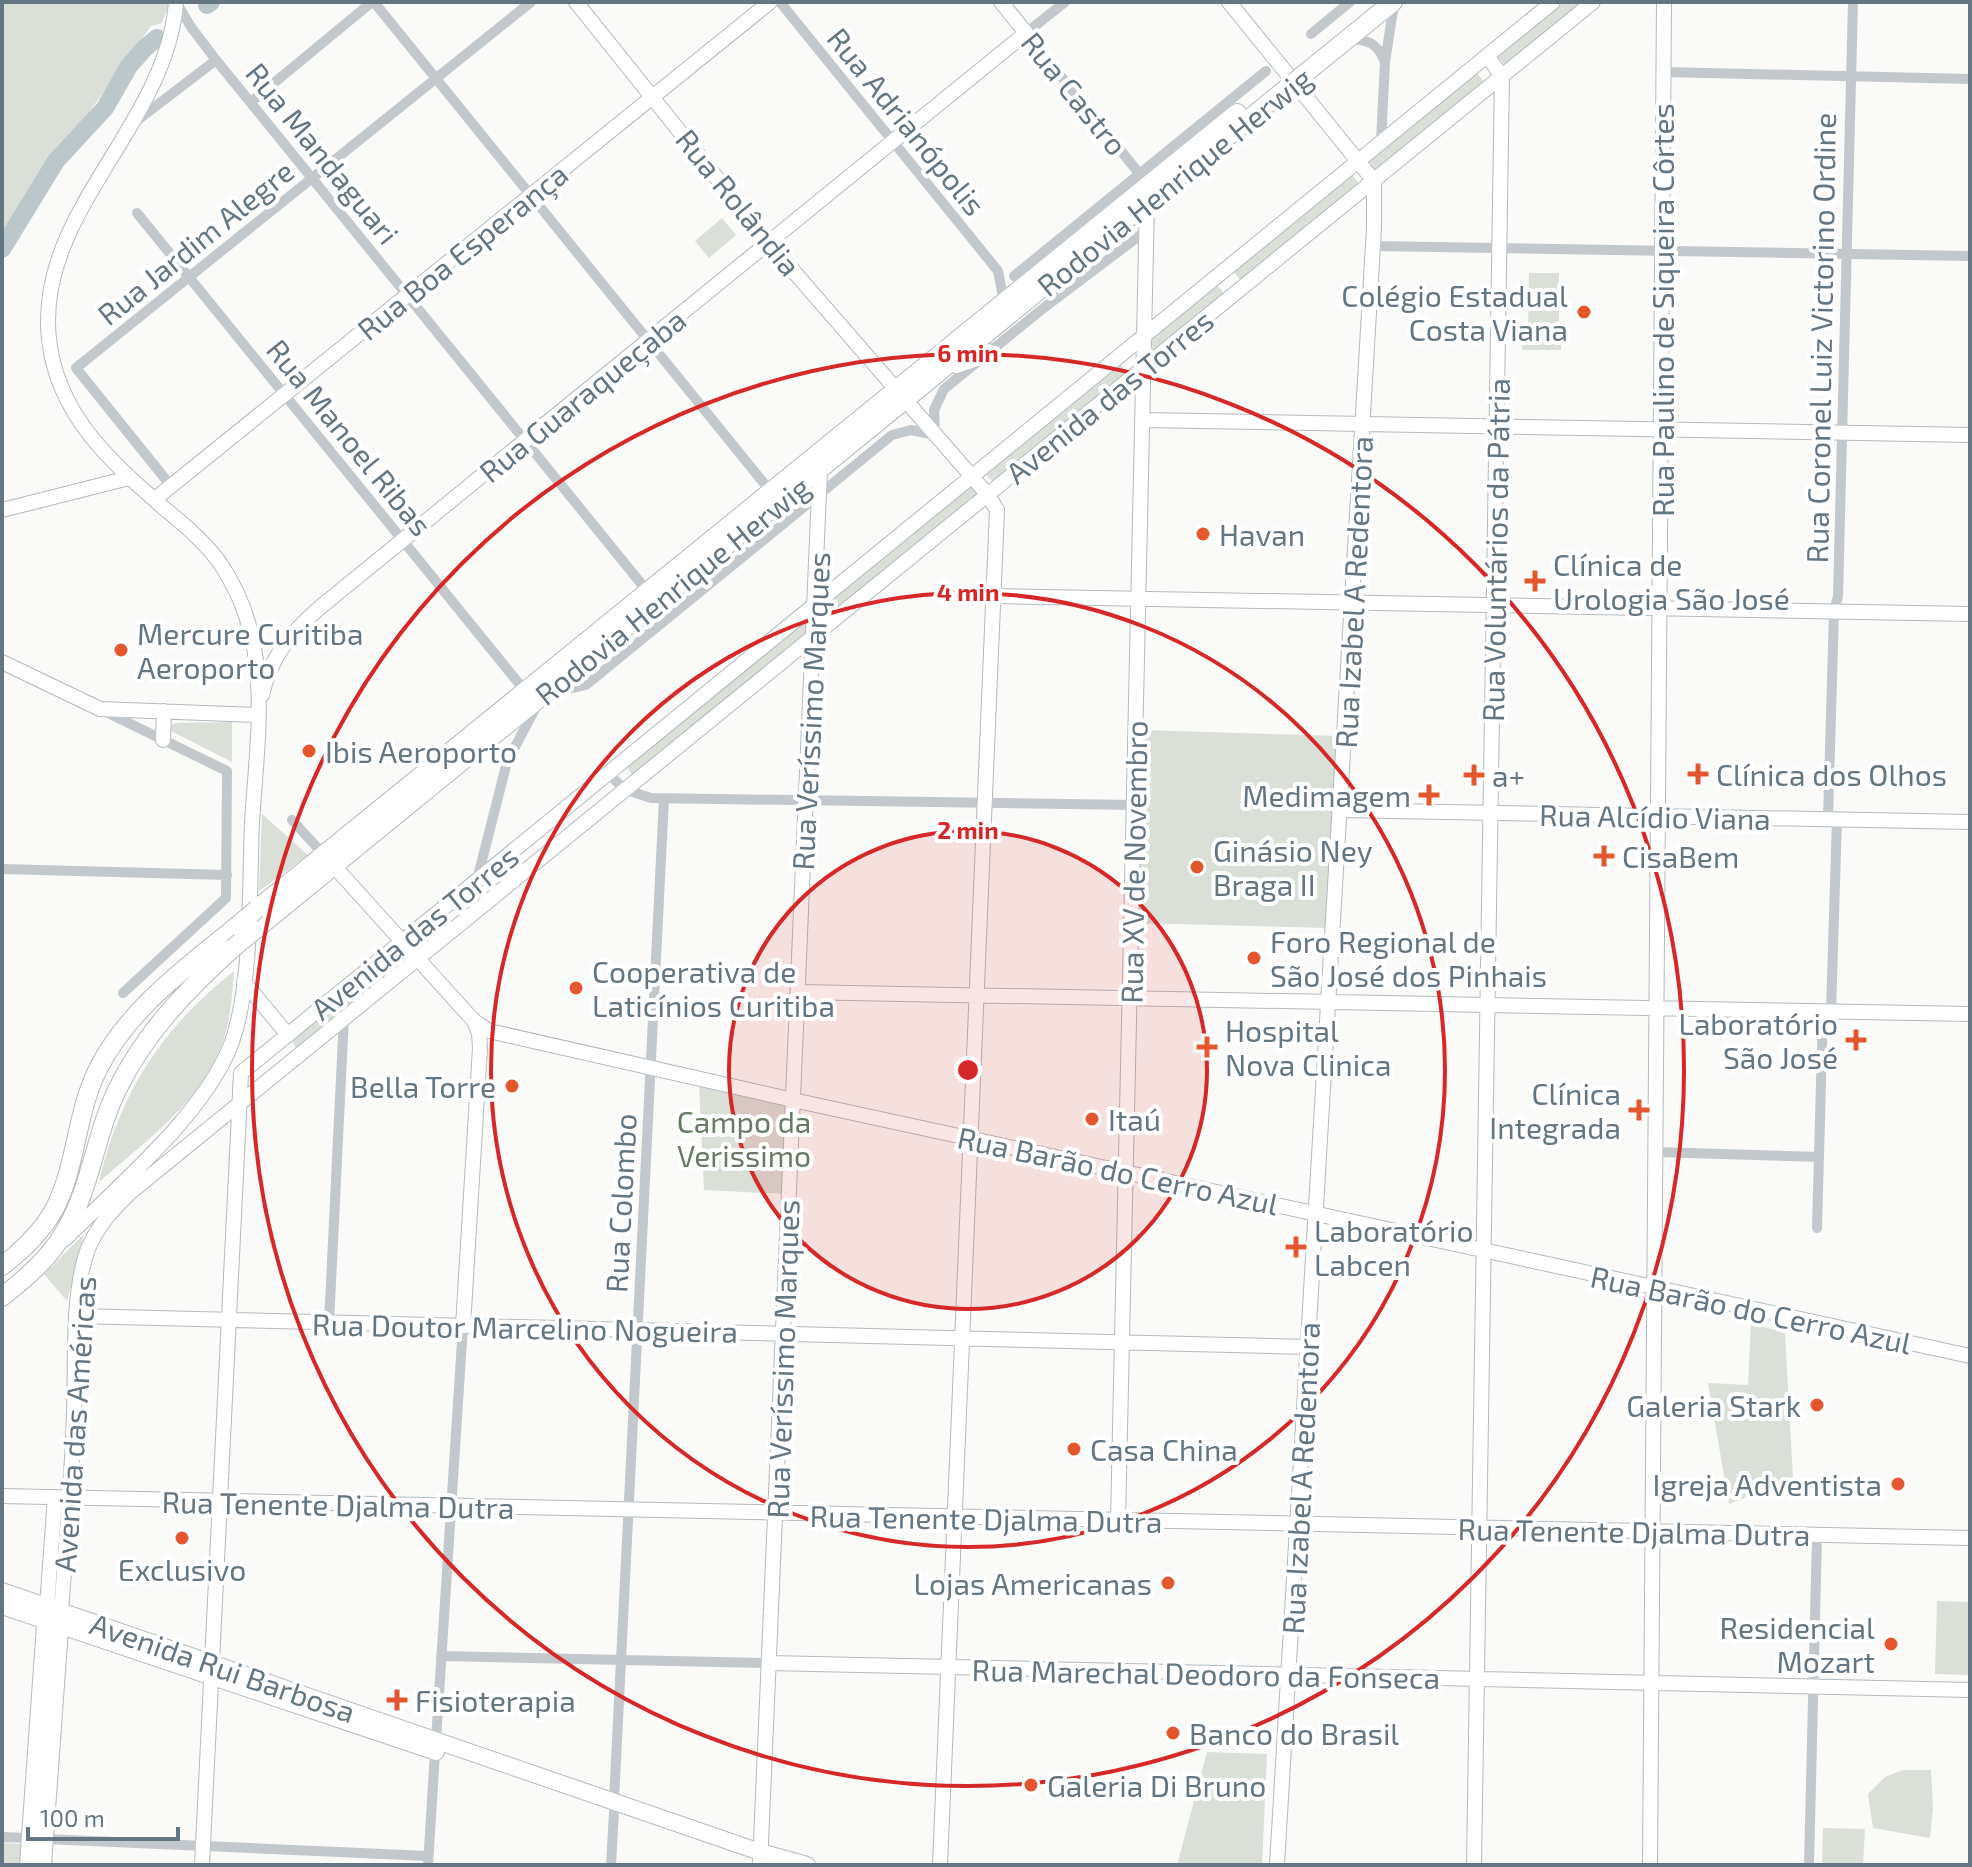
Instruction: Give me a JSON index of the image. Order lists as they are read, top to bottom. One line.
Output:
{"streets":{"highway":["Rodovia Henrique Herwig"],"main road":["Rua Castro","Rua Rolândia","Rua Boa Esperança","Rua Paulino de Siqueira Côrtes","Rua Guaraqueçaba","Avenida das Torres","Rua Voluntários da Pátria","Rua Izabel A Redentora","Rua Veríssimo Marques","Rua Alcídio Viana","Rua XV de Novembro","Rua Barão do Cerro Azul","Rua Doutor Marcelino Nogueira","Avenida das Américas","Rua Tenente Djalma Dutra","Avenida Rui Barbosa","Rua Marechal Deodoro da Fonseca"],"street":["Rua Adrianópolis","Rua Mandaguari","Rua Jardim Alegre","Rua Coronel Luiz Victorino Ordine","Rua Manoel Ribas","Rua Colombo"]},"crossings":[["Rua Castro","Rodovia Henrique Herwig"],["Rua Castro","Rua Guaraqueçaba"],["Rua Castro","Rua XV de Novembro"],["Rua Adrianópolis","Rodovia Henrique Herwig"],["Rua Adrianópolis","Rua Guaraqueçaba"],["Rua Mandaguari","Rodovia Henrique Herwig"],["Rua Mandaguari","Rua Jardim Alegre"],["Rua Mandaguari","Rua Boa Esperança"],["Rua Mandaguari","Rua Guaraqueçaba"],["Rodovia Henrique Herwig","Rua Rolândia"],["Rodovia Henrique Herwig","Rua Manoel Ribas"],["Rodovia Henrique Herwig","Rua Veríssimo Marques"],["Rodovia Henrique Herwig","Rua XV de Novembro"],["Rodovia Henrique Herwig","Rua Barão do Cerro Azul"],["Rua Rolândia","Rua Boa Esperança"],["Rua Rolândia","Rua Guaraqueçaba"],["Rua Rolândia","Avenida das Torres"],["Rua Jardim Alegre","Rua Boa Esperança"],["Rua Jardim Alegre","Rua Manoel Ribas"],["Rua Boa Esperança","Rua Manoel Ribas"],["Rua Paulino de Siqueira Côrtes","Rua Alcídio Viana"],["Rua Paulino de Siqueira Côrtes","Rua Barão do Cerro Azul"],["Rua Paulino de Siqueira Côrtes","Rua Tenente Djalma Dutra"],["Rua Paulino de Siqueira Côrtes","Rua Marechal Deodoro da Fonseca"],["Rua Coronel Luiz Victorino Ordine","Rua Alcídio Viana"],["Rua Guaraqueçaba","Rua Manoel Ribas"],["Avenida das Torres","Rua Voluntários da Pátria"],["Avenida das Torres","Rua Izabel A Redentora"],["Avenida das Torres","Rua Veríssimo Marques"],["Avenida das Torres","Rua XV de Novembro"],["Avenida das Torres","Rua Barão do Cerro Azul"],["Avenida das Torres","Avenida das Américas"],["Rua Voluntários da Pátria","Rua Alcídio Viana"],["Rua Voluntários da Pátria","Rua Barão do Cerro Azul"],["Rua Voluntários da Pátria","Rua Tenente Djalma Dutra"],["Rua Voluntários da Pátria","Rua Marechal Deodoro da Fonseca"],["Rua Izabel A Redentora","Rua Alcídio Viana"],["Rua Izabel A Redentora","Rua Barão do Cerro Azul"],["Rua Izabel A Redentora","Rua Doutor Marcelino Nogueira"],["Rua Izabel A Redentora","Rua Tenente Djalma Dutra"],["Rua Izabel A Redentora","Rua Marechal Deodoro da Fonseca"],["Rua Veríssimo Marques","Rua Barão do Cerro Azul"],["Rua Veríssimo Marques","Rua Doutor Marcelino Nogueira"],["Rua Veríssimo Marques","Rua Tenente Djalma Dutra"],["Rua Veríssimo Marques","Avenida Rui Barbosa"],["Rua Veríssimo Marques","Rua Marechal Deodoro da Fonseca"],["Rua XV de Novembro","Rua Barão do Cerro Azul"],["Rua XV de Novembro","Rua Doutor Marcelino Nogueira"],["Rua XV de Novembro","Rua Tenente Djalma Dutra"],["Rua Barão do Cerro Azul","Rua Colombo"],["Rua Colombo","Rua Doutor Marcelino Nogueira"],["Rua Colombo","Rua Tenente Djalma Dutra"],["Rua Colombo","Avenida Rui Barbosa"],["Rua Colombo","Rua Marechal Deodoro da Fonseca"],["Rua Doutor Marcelino Nogueira","Avenida das Américas"],["Avenida das Américas","Rua Tenente Djalma Dutra"],["Avenida das Américas","Avenida Rui Barbosa"]],"parks":["Campo da Verissimo"],"places":{"other":["Colégio Estadual Costa Viana","Havan","Mercure Curitiba Aeroporto","Ibis Aeroporto","Ginásio Ney Braga II","Foro Regional de São José dos Pinhais","Cooperativa de Laticínios Curitiba","Bella Torre","Itaú","Galeria Stark","Casa China","Igreja Adventista","Exclusivo","Lojas Americanas","Residencial Mozart","Banco do Brasil","Galeria Di Bruno"],"health":["Clínica de Urologia São José","Clínica dos Olhos","a+","Medimagem","CisaBem","Laboratório São José","Hospital Nova Clinica","Clínica Integrada","Laboratório Labcen","Fisioterapia"]},"scale_bar":"100 m","rings":["6 min","4 min","2 min"]}
